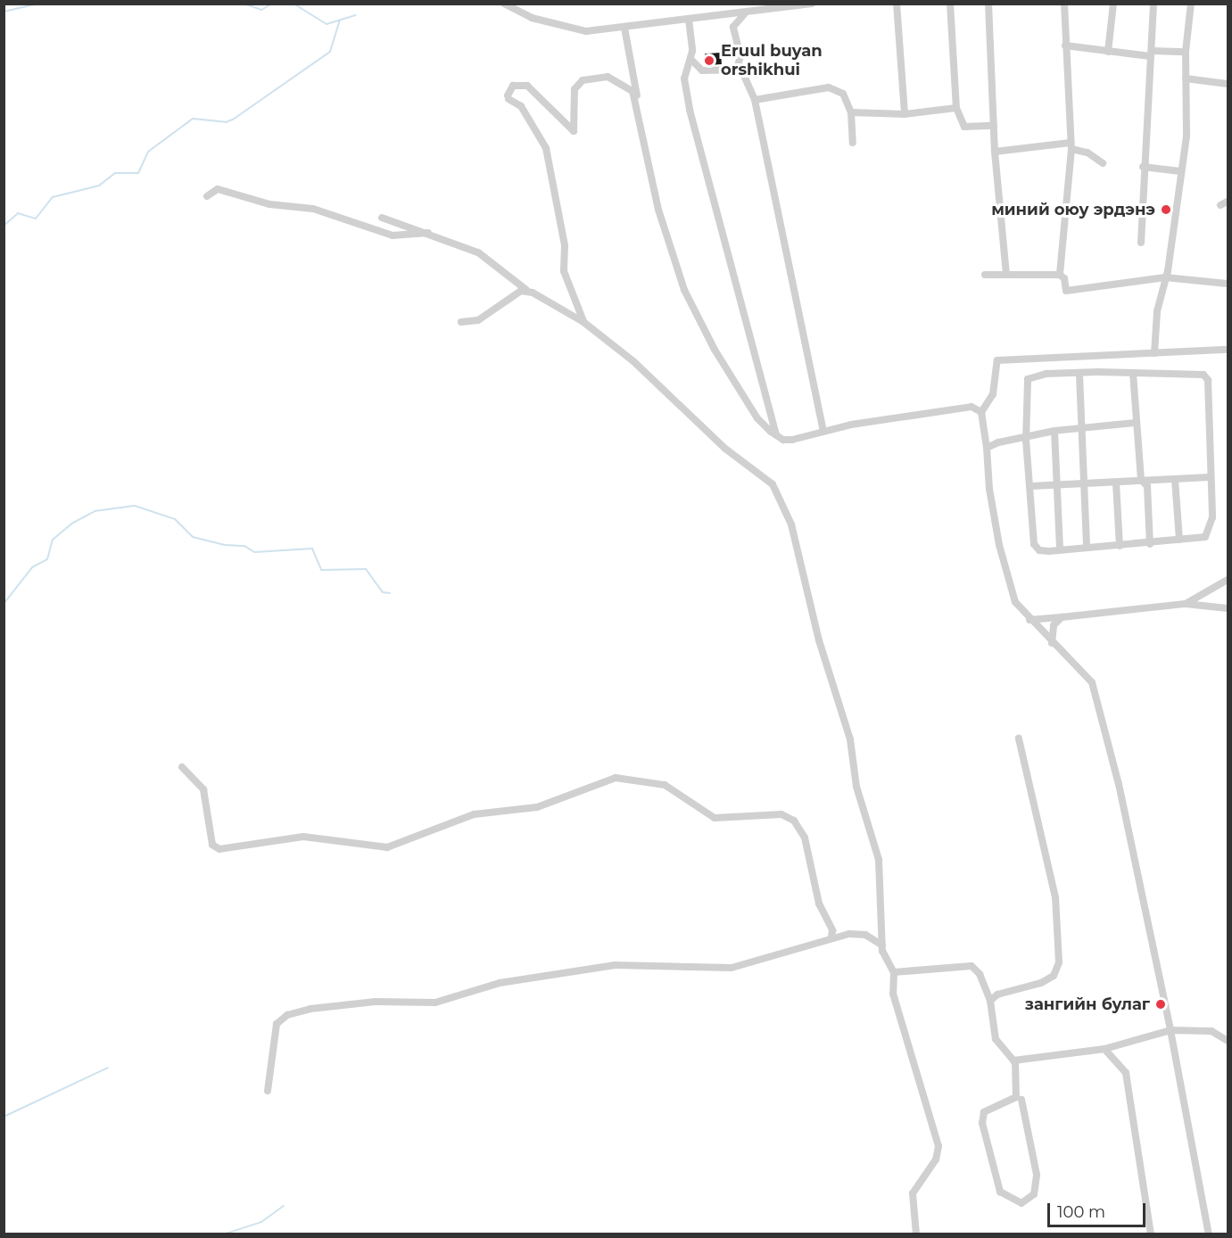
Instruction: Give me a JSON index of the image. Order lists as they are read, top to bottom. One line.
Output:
{"places":["Eruul buyan orshikhui","миний оюу эрдэнэ","зангийн булаг"],"scale_bar":"100 m"}
